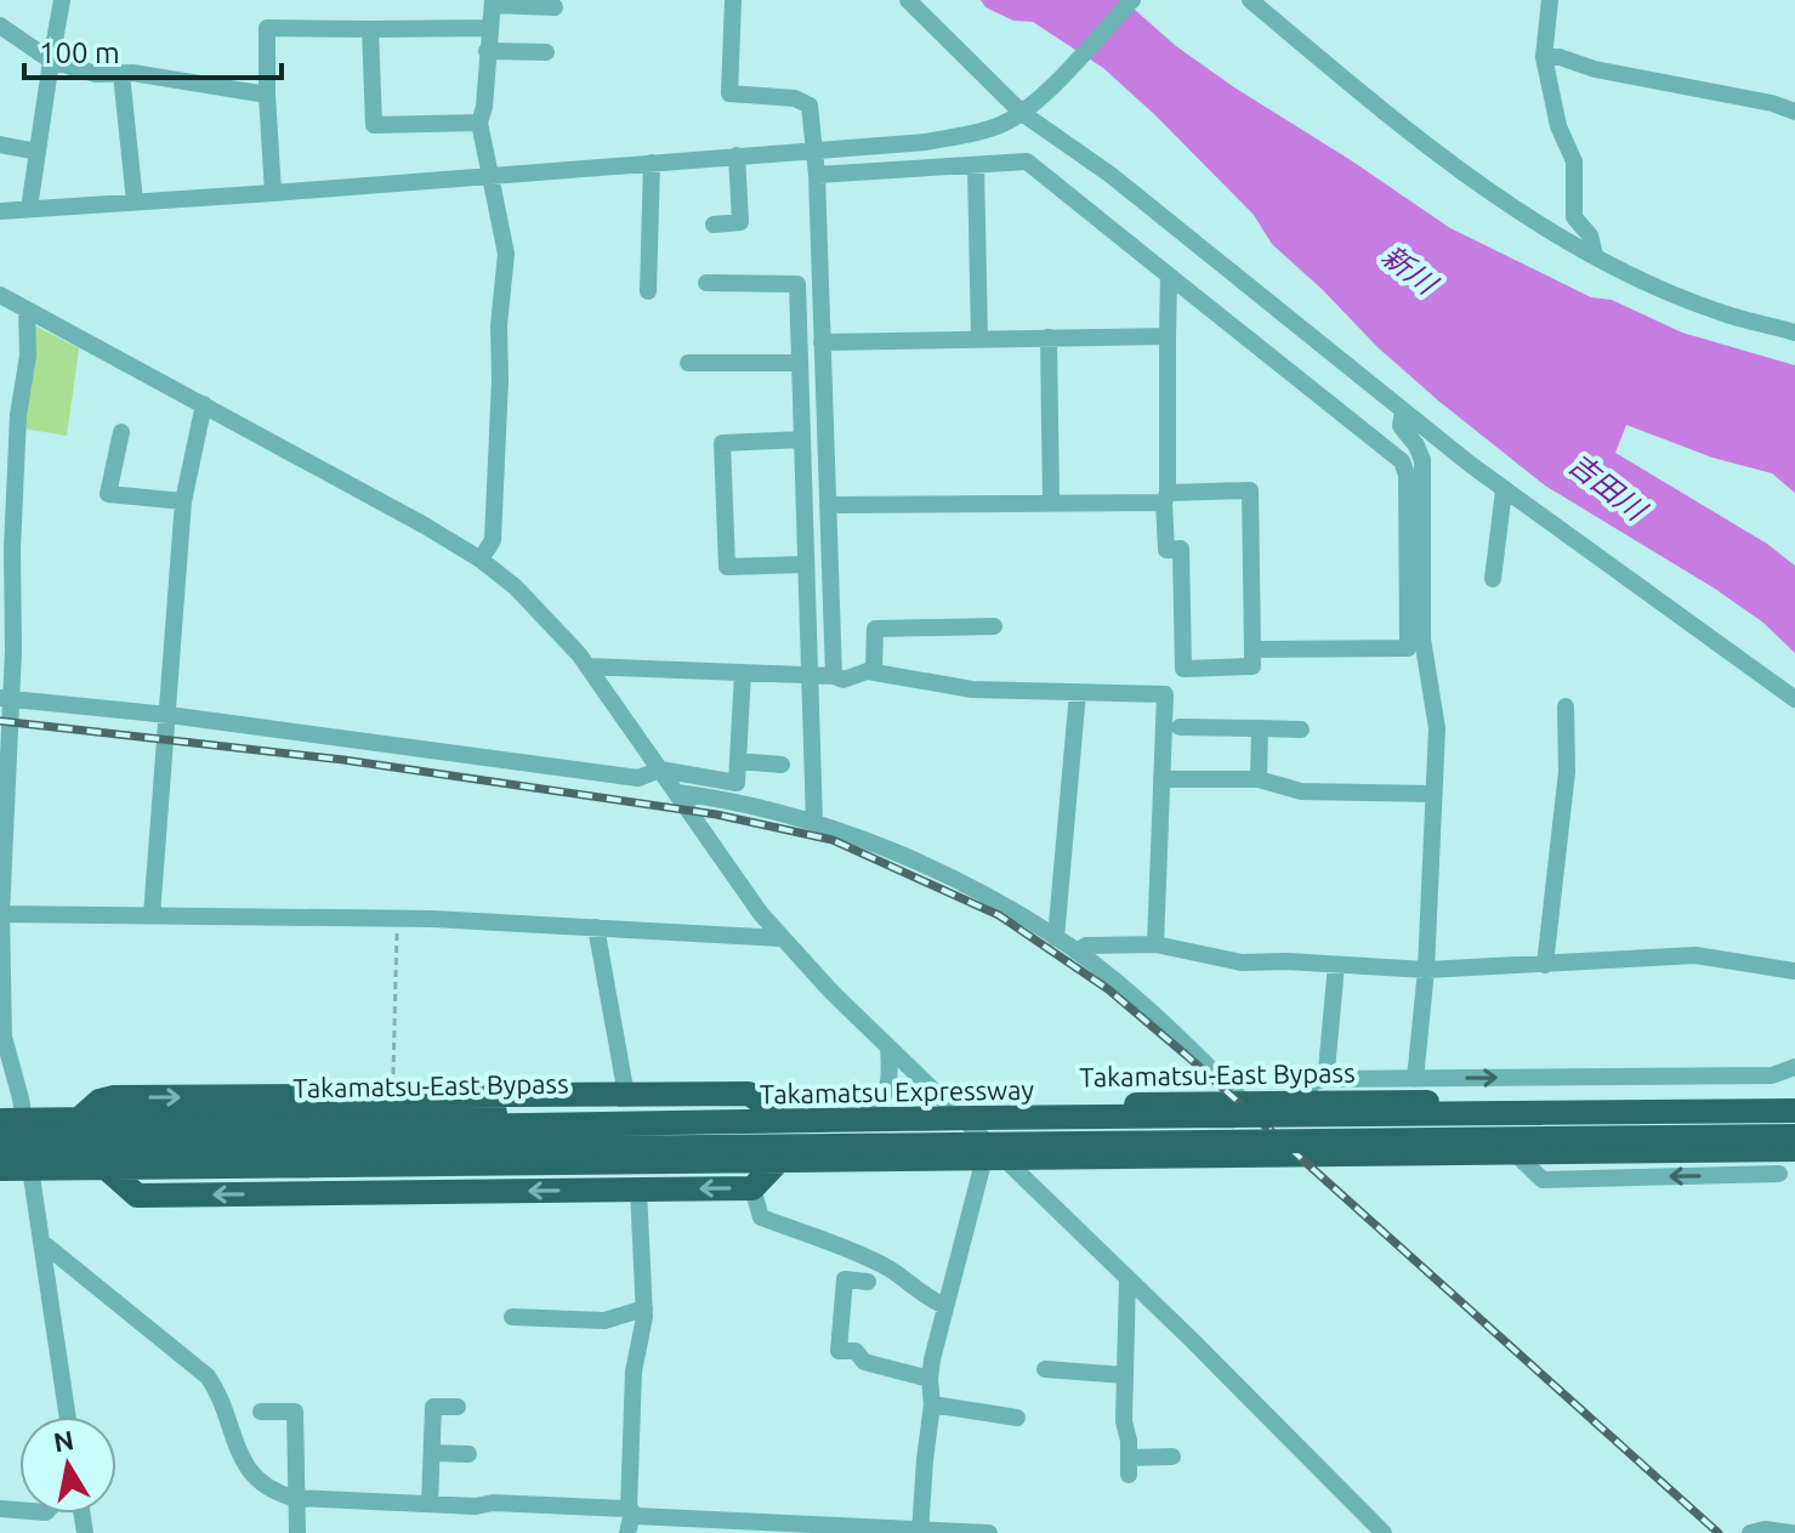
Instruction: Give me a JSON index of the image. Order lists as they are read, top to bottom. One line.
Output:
{"streets":{"highway":["Takamatsu-East Bypass","Takamatsu Expressway"]},"water":["新川","吉田川"],"scale_bar":"100 m","north":"top"}
